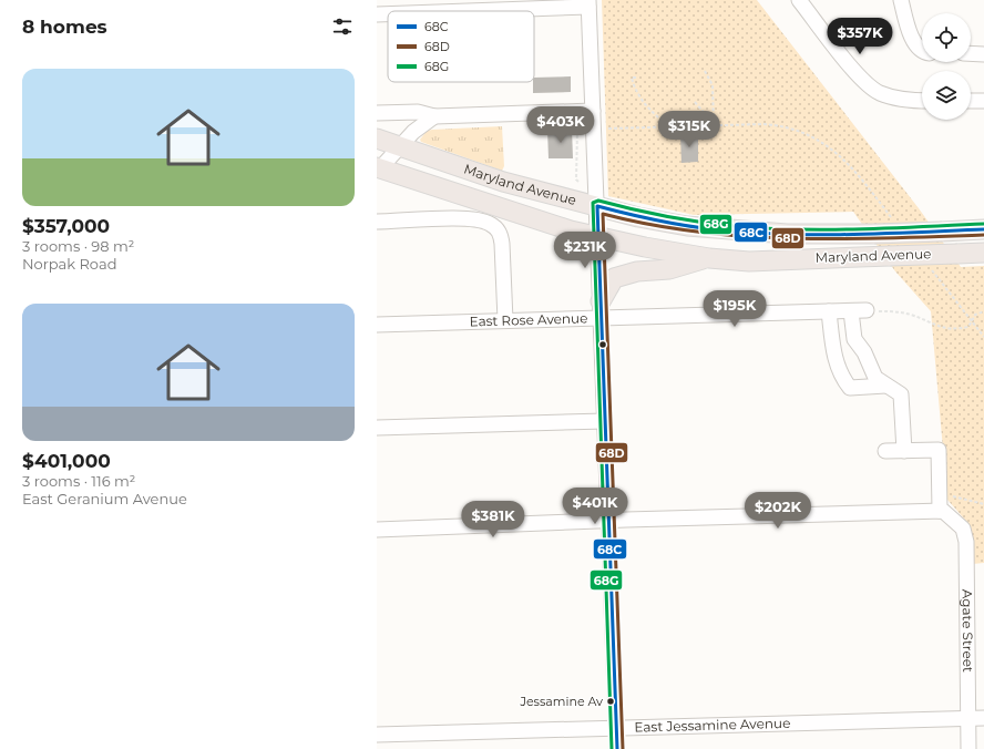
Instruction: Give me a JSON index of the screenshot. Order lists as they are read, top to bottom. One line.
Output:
{"streets":{"main road":["Maryland Avenue"],"street":["East Rose Avenue","Agate Street","East Jessamine Avenue"]},"crossings":[["Agate Street","East Jessamine Avenue"]],"places":["Jessamine Av"],"lines":["transit line 68G","transit line 68C","transit line 68D"],"legend":["68C","68D","68G"],"page":{"heading":"8 homes","price":["$357K","$403K","$315K","$231K","$195K","$401K","$202K","$381K"],"list":[{"name":"$357,000","note":"3 rooms · 98 m² · Norpak Road"},{"name":"$401,000","note":"3 rooms · 116 m² · East Geranium Avenue"}]}}
